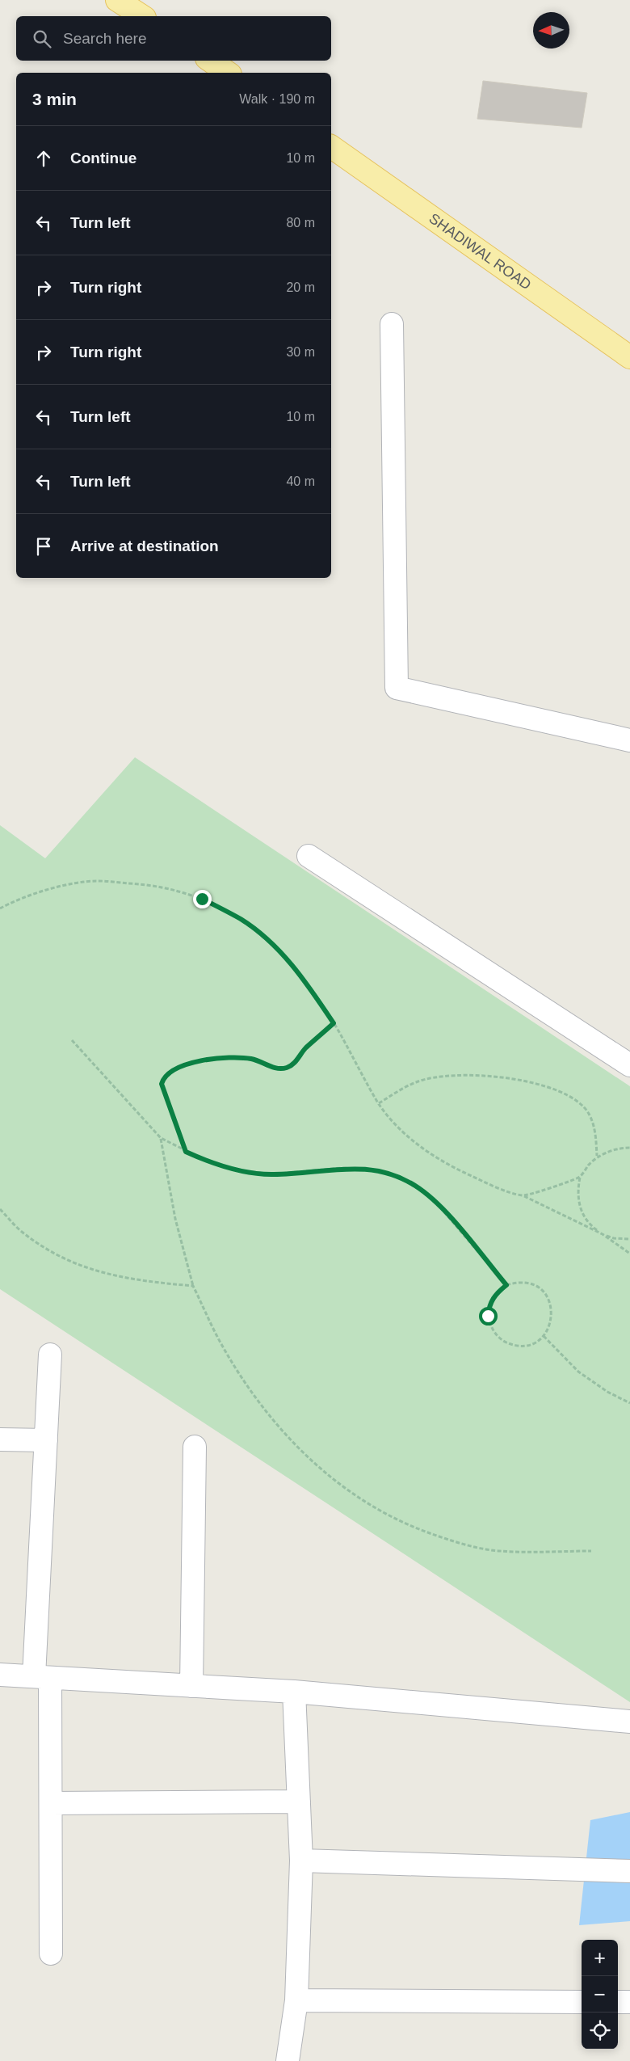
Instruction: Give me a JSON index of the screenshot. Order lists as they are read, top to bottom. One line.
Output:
{"streets":{"main road":["SHADIWAL ROAD"]},"north":"left","page":{"search":"Search here","heading":["3 min","Walk · 190 m"],"list":[["Continue","10 m"],["Turn left","80 m"],["Turn right","20 m"],["Turn right","30 m"],["Turn left","10 m"],["Turn left","40 m"],"Arrive at destination"],"map_buttons":["+","−"]}}
